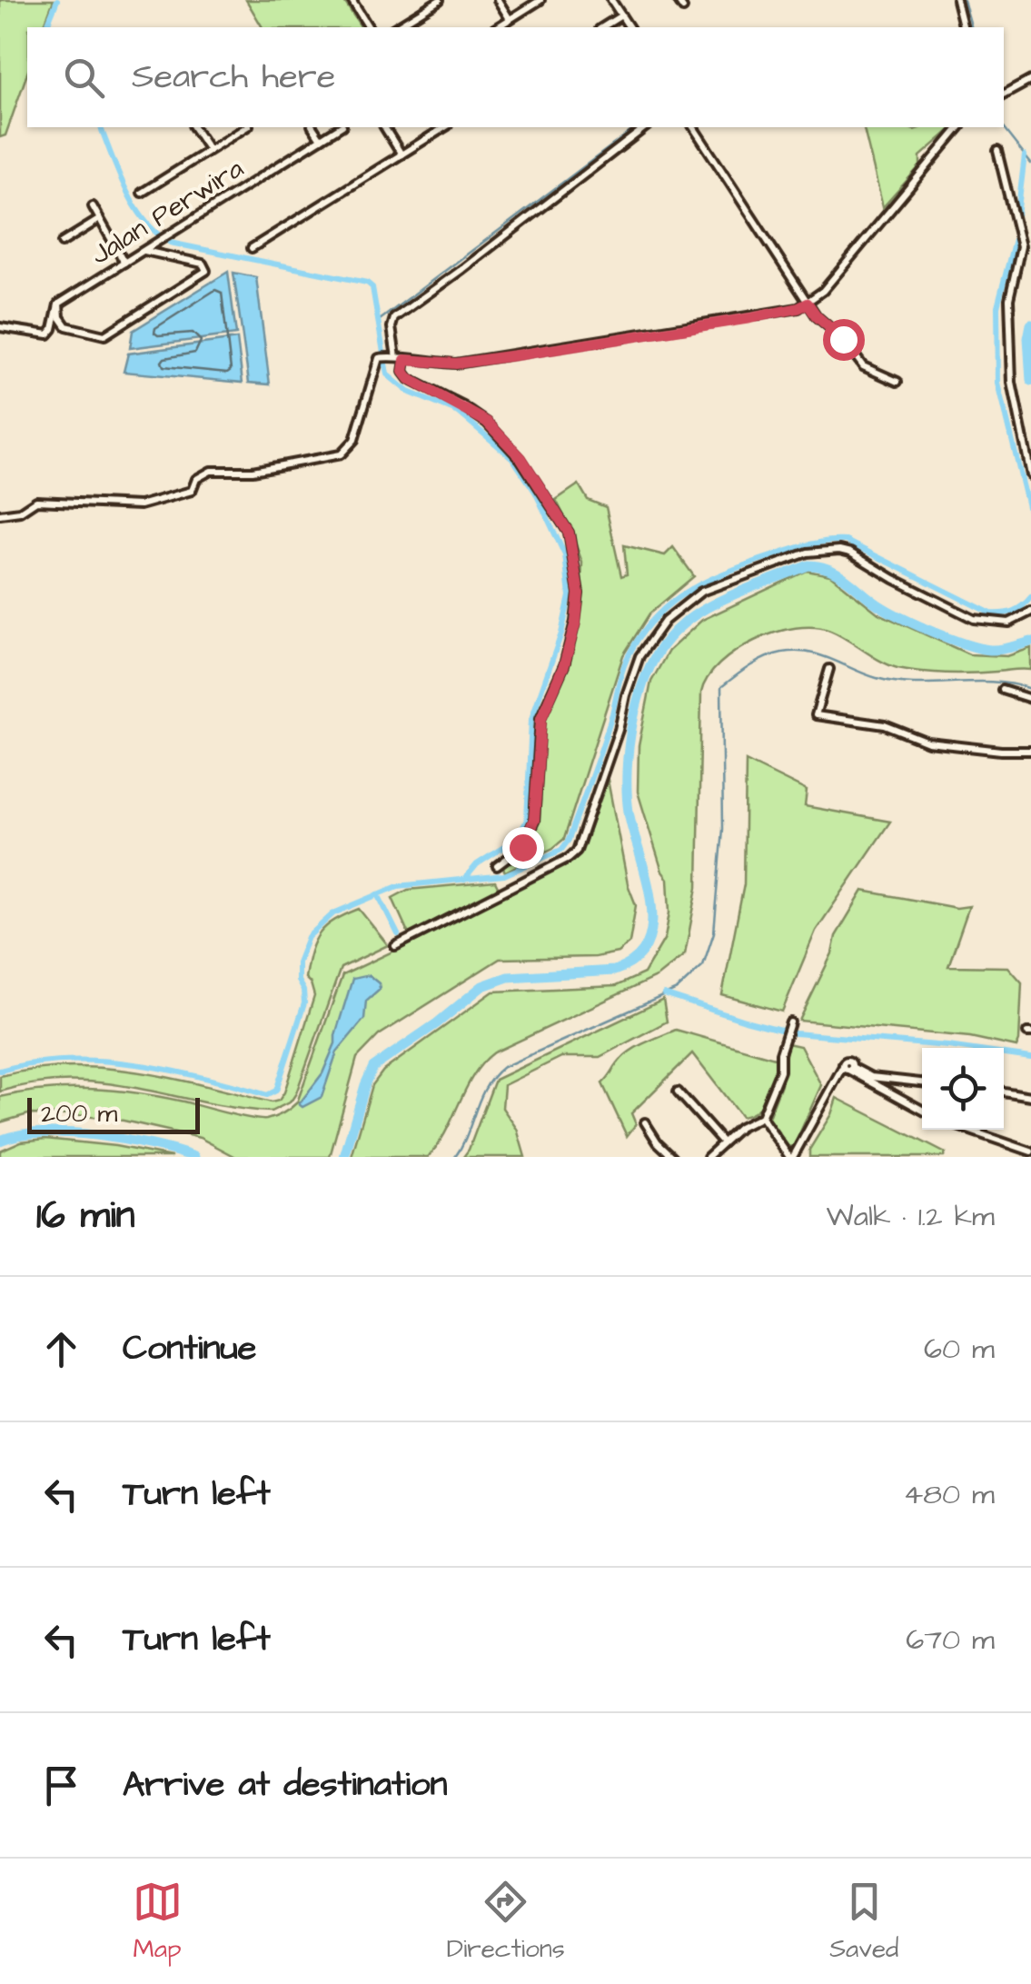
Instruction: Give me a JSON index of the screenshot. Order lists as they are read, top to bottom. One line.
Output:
{"streets":{"street":["Jalan Perwira"]},"scale_bar":"200 m","page":{"search":"Search here","scale":"200 m","heading":["16 min","Walk · 1.2 km"],"list":[["Continue","60 m"],["Turn left","480 m"],["Turn left","670 m"],"Arrive at destination"],"nav":["Map","Directions","Saved"]}}
